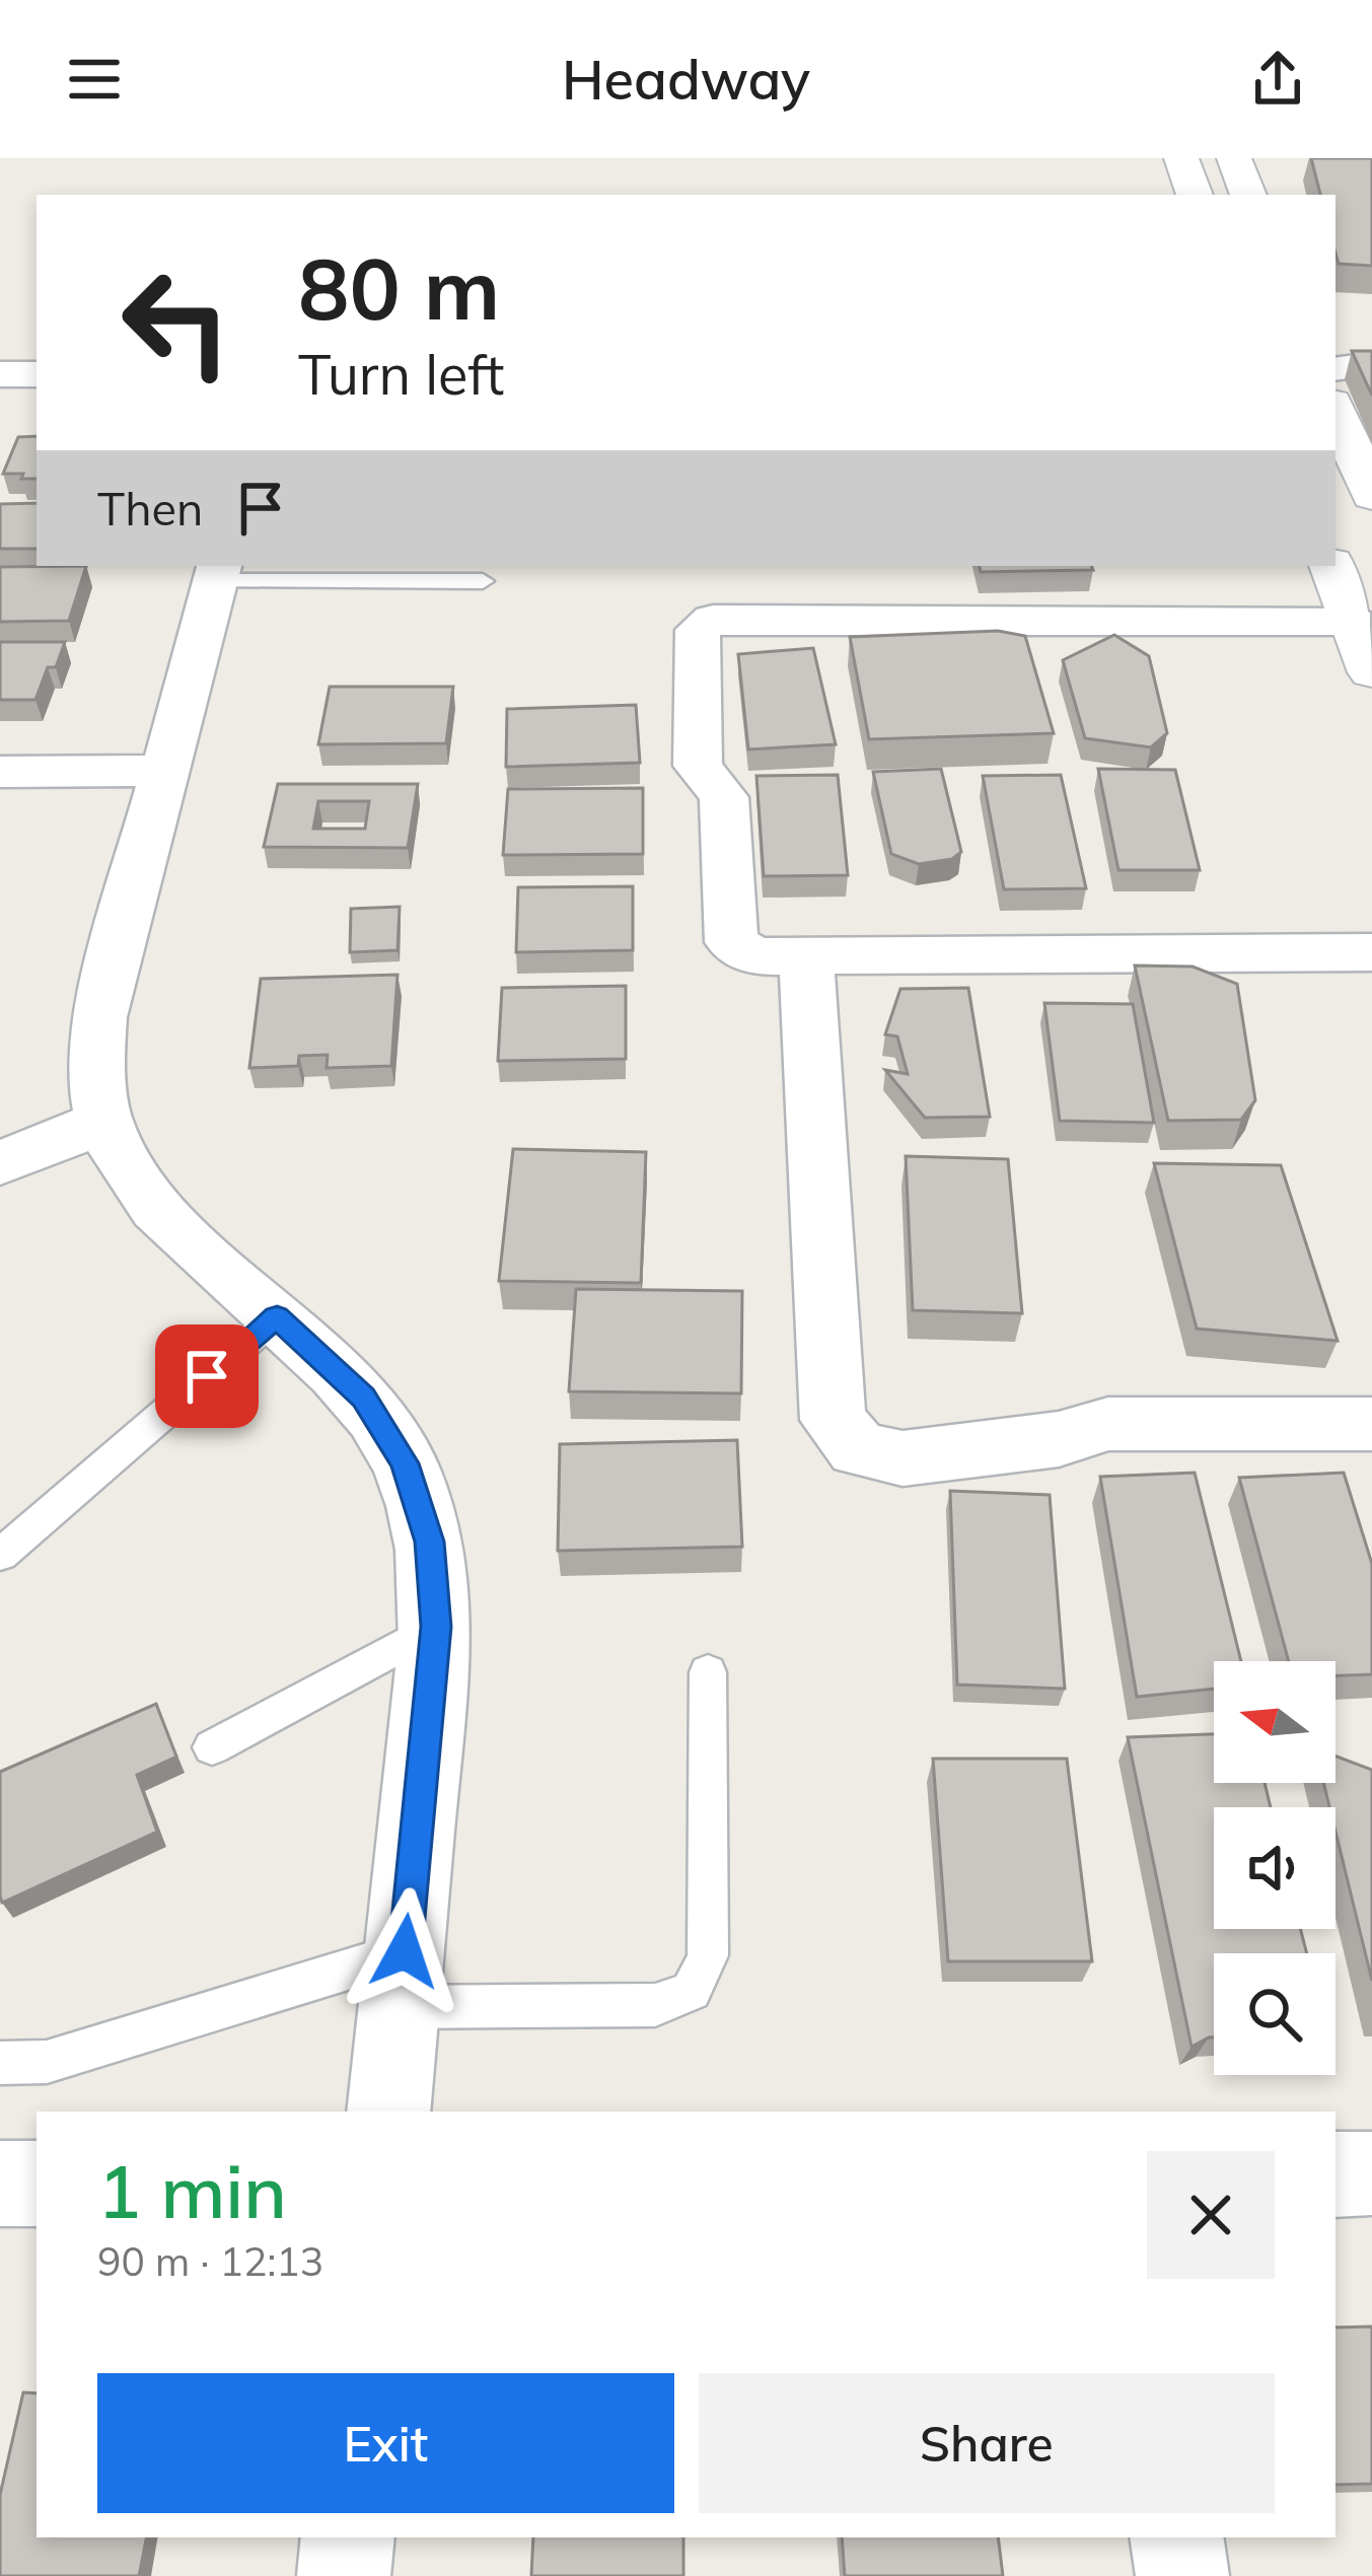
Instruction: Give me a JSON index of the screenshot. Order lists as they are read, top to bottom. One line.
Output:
{"north":"left","page":{"header":"Headway","turn":["80 m","Turn left"],"then":"Then","heading":["1 min","90 m · 12:13"],"buttons":["Exit","Share"]}}
